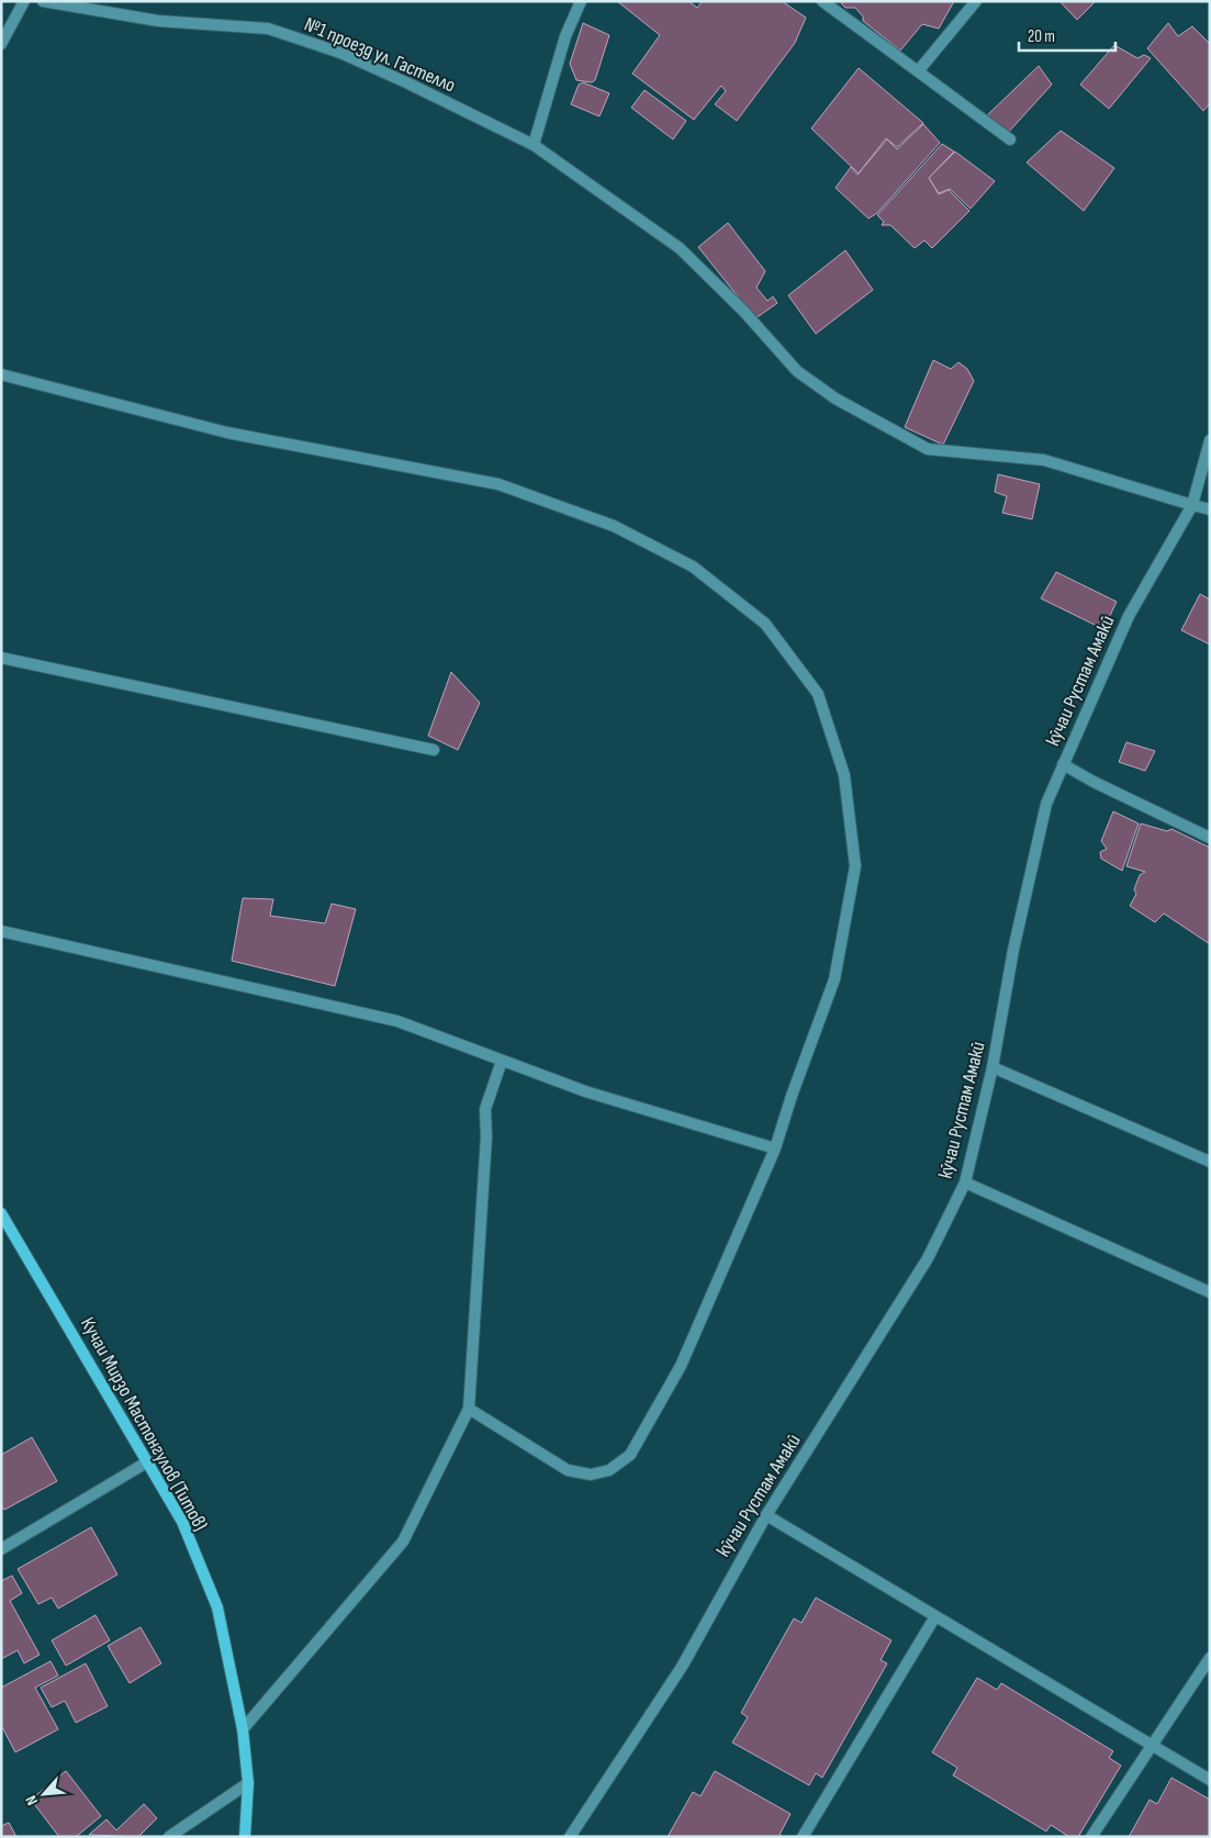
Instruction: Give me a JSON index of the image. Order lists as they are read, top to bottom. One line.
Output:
{"streets":{"street":["№1 проезд ул. Гастелло","кӯчаи Рустам Амакӣ","Кучаи Мирзо Мастонгулов (Титов)"]},"crossings":[["№1 проезд ул. Гастелло","кӯчаи Рустам Амакӣ"]],"scale_bar":"20 m","north":"bottom left"}
